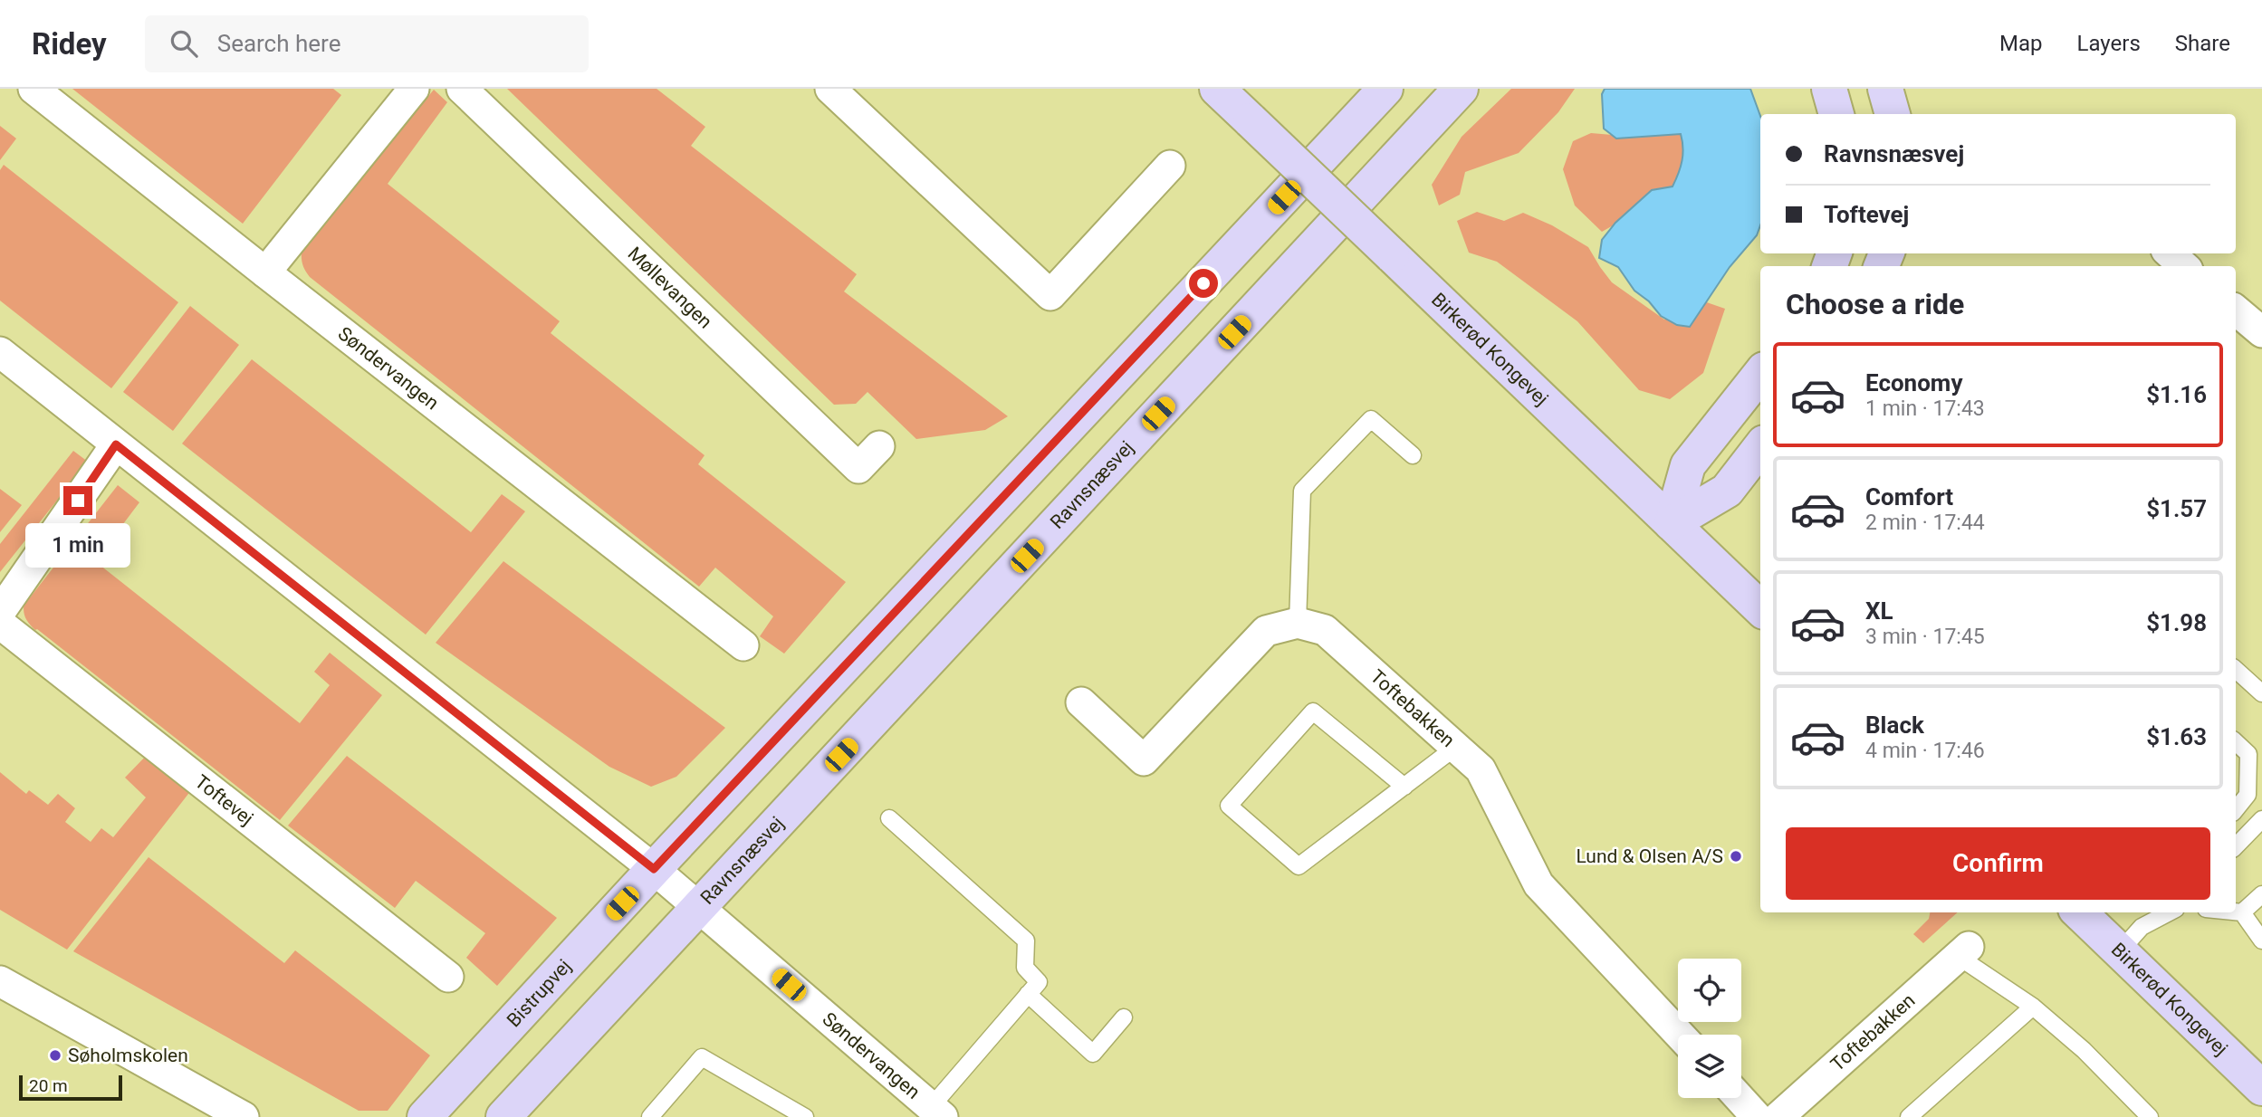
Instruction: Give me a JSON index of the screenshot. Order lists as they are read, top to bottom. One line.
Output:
{"streets":{"main road":["Birkerød Kongevej","Ravnsnæsvej","Bistrupvej"],"street":["Møllevangen","Søndervangen","Toftebakken","Toftevej"]},"crossings":[["Søndervangen","Ravnsnæsvej"],["Søndervangen","Bistrupvej"]],"places":["Lund & Olsen A/S","Søholmskolen"],"scale_bar":"20 m","page":{"header":"Ridey","search":"Search here","nav":["Map","Layers","Share"],"banner":["Ravnsnæsvej","Toftevej"],"heading":"Choose a ride","list":[{"name":"Economy","note":"1 min · 17:43","value":"$1.16"},{"name":"Comfort","note":"2 min · 17:44","value":"$1.57"},{"name":"XL","note":"3 min · 17:45","value":"$1.98"},{"name":"Black","note":"4 min · 17:46","value":"$1.63"}],"bubble":"1 min","buttons":"Confirm","scale":"20 m"}}
